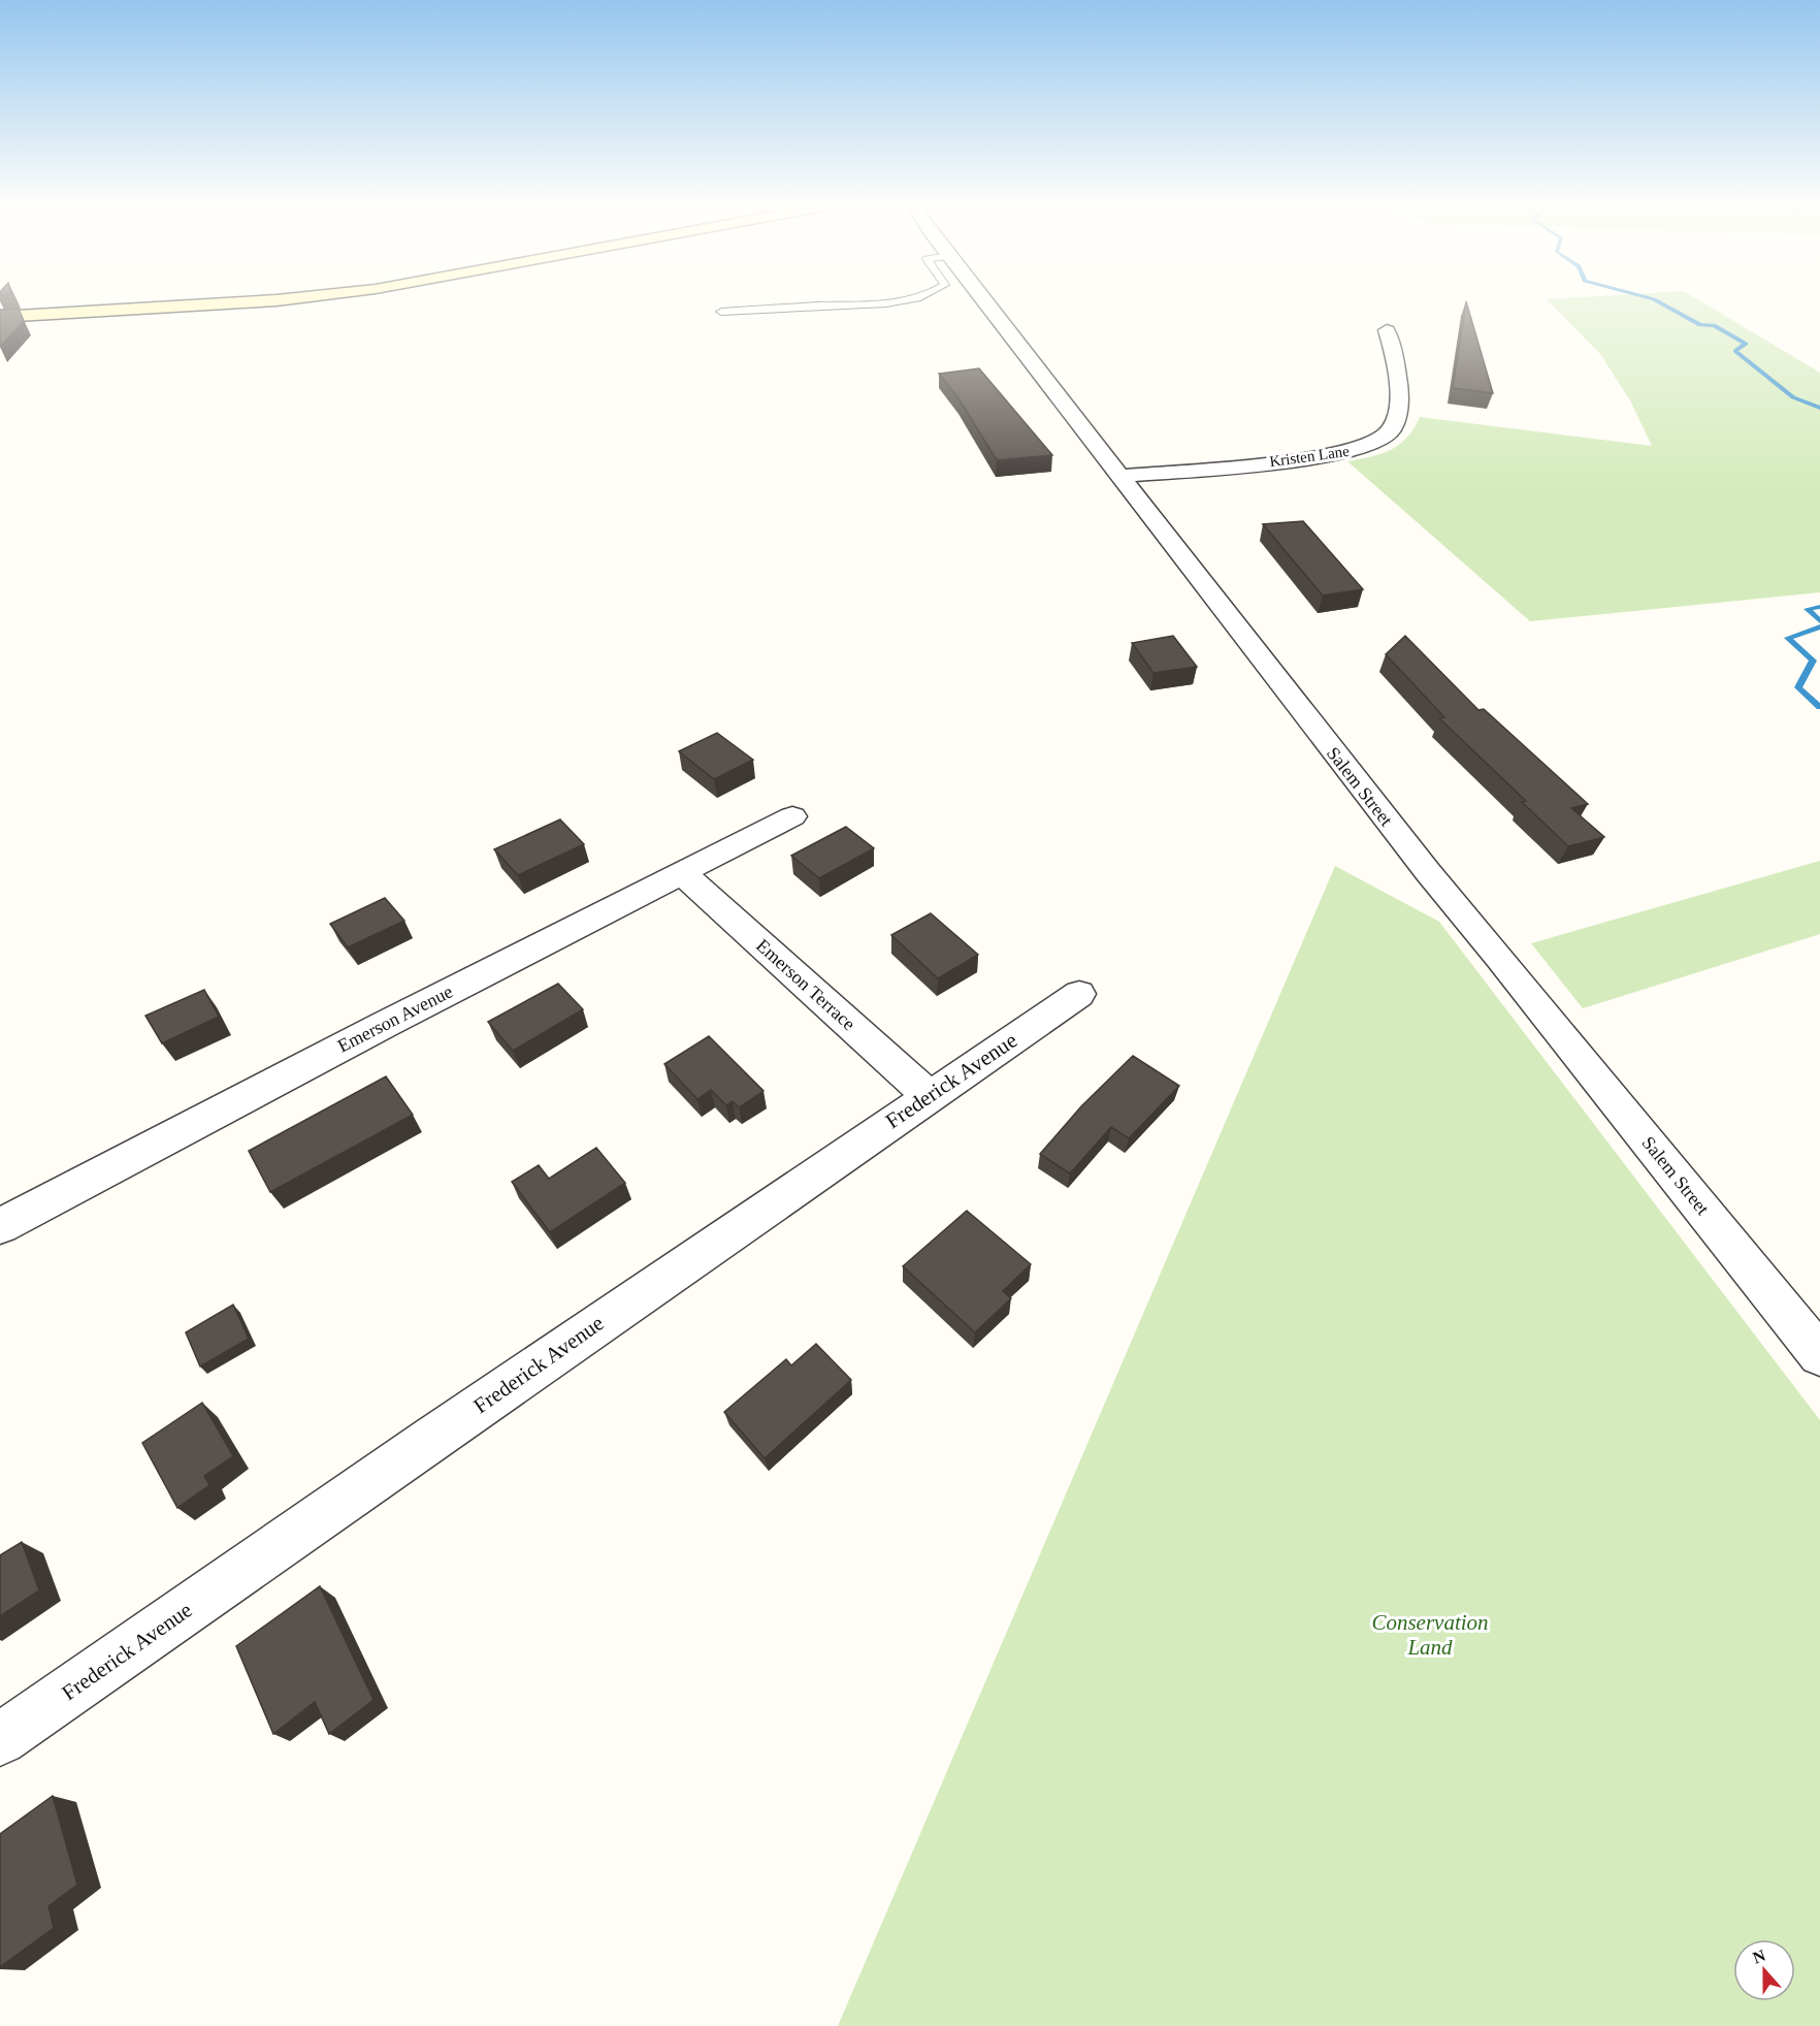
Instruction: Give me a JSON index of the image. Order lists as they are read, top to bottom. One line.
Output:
{"streets":{"street":["Kristen Lane","Salem Street","Emerson Terrace","Emerson Avenue","Frederick Avenue"]},"crossings":[["Kristen Lane","Salem Street"],["Emerson Terrace","Emerson Avenue"],["Emerson Terrace","Frederick Avenue"]],"parks":["Conservation Land"],"north":"top"}
